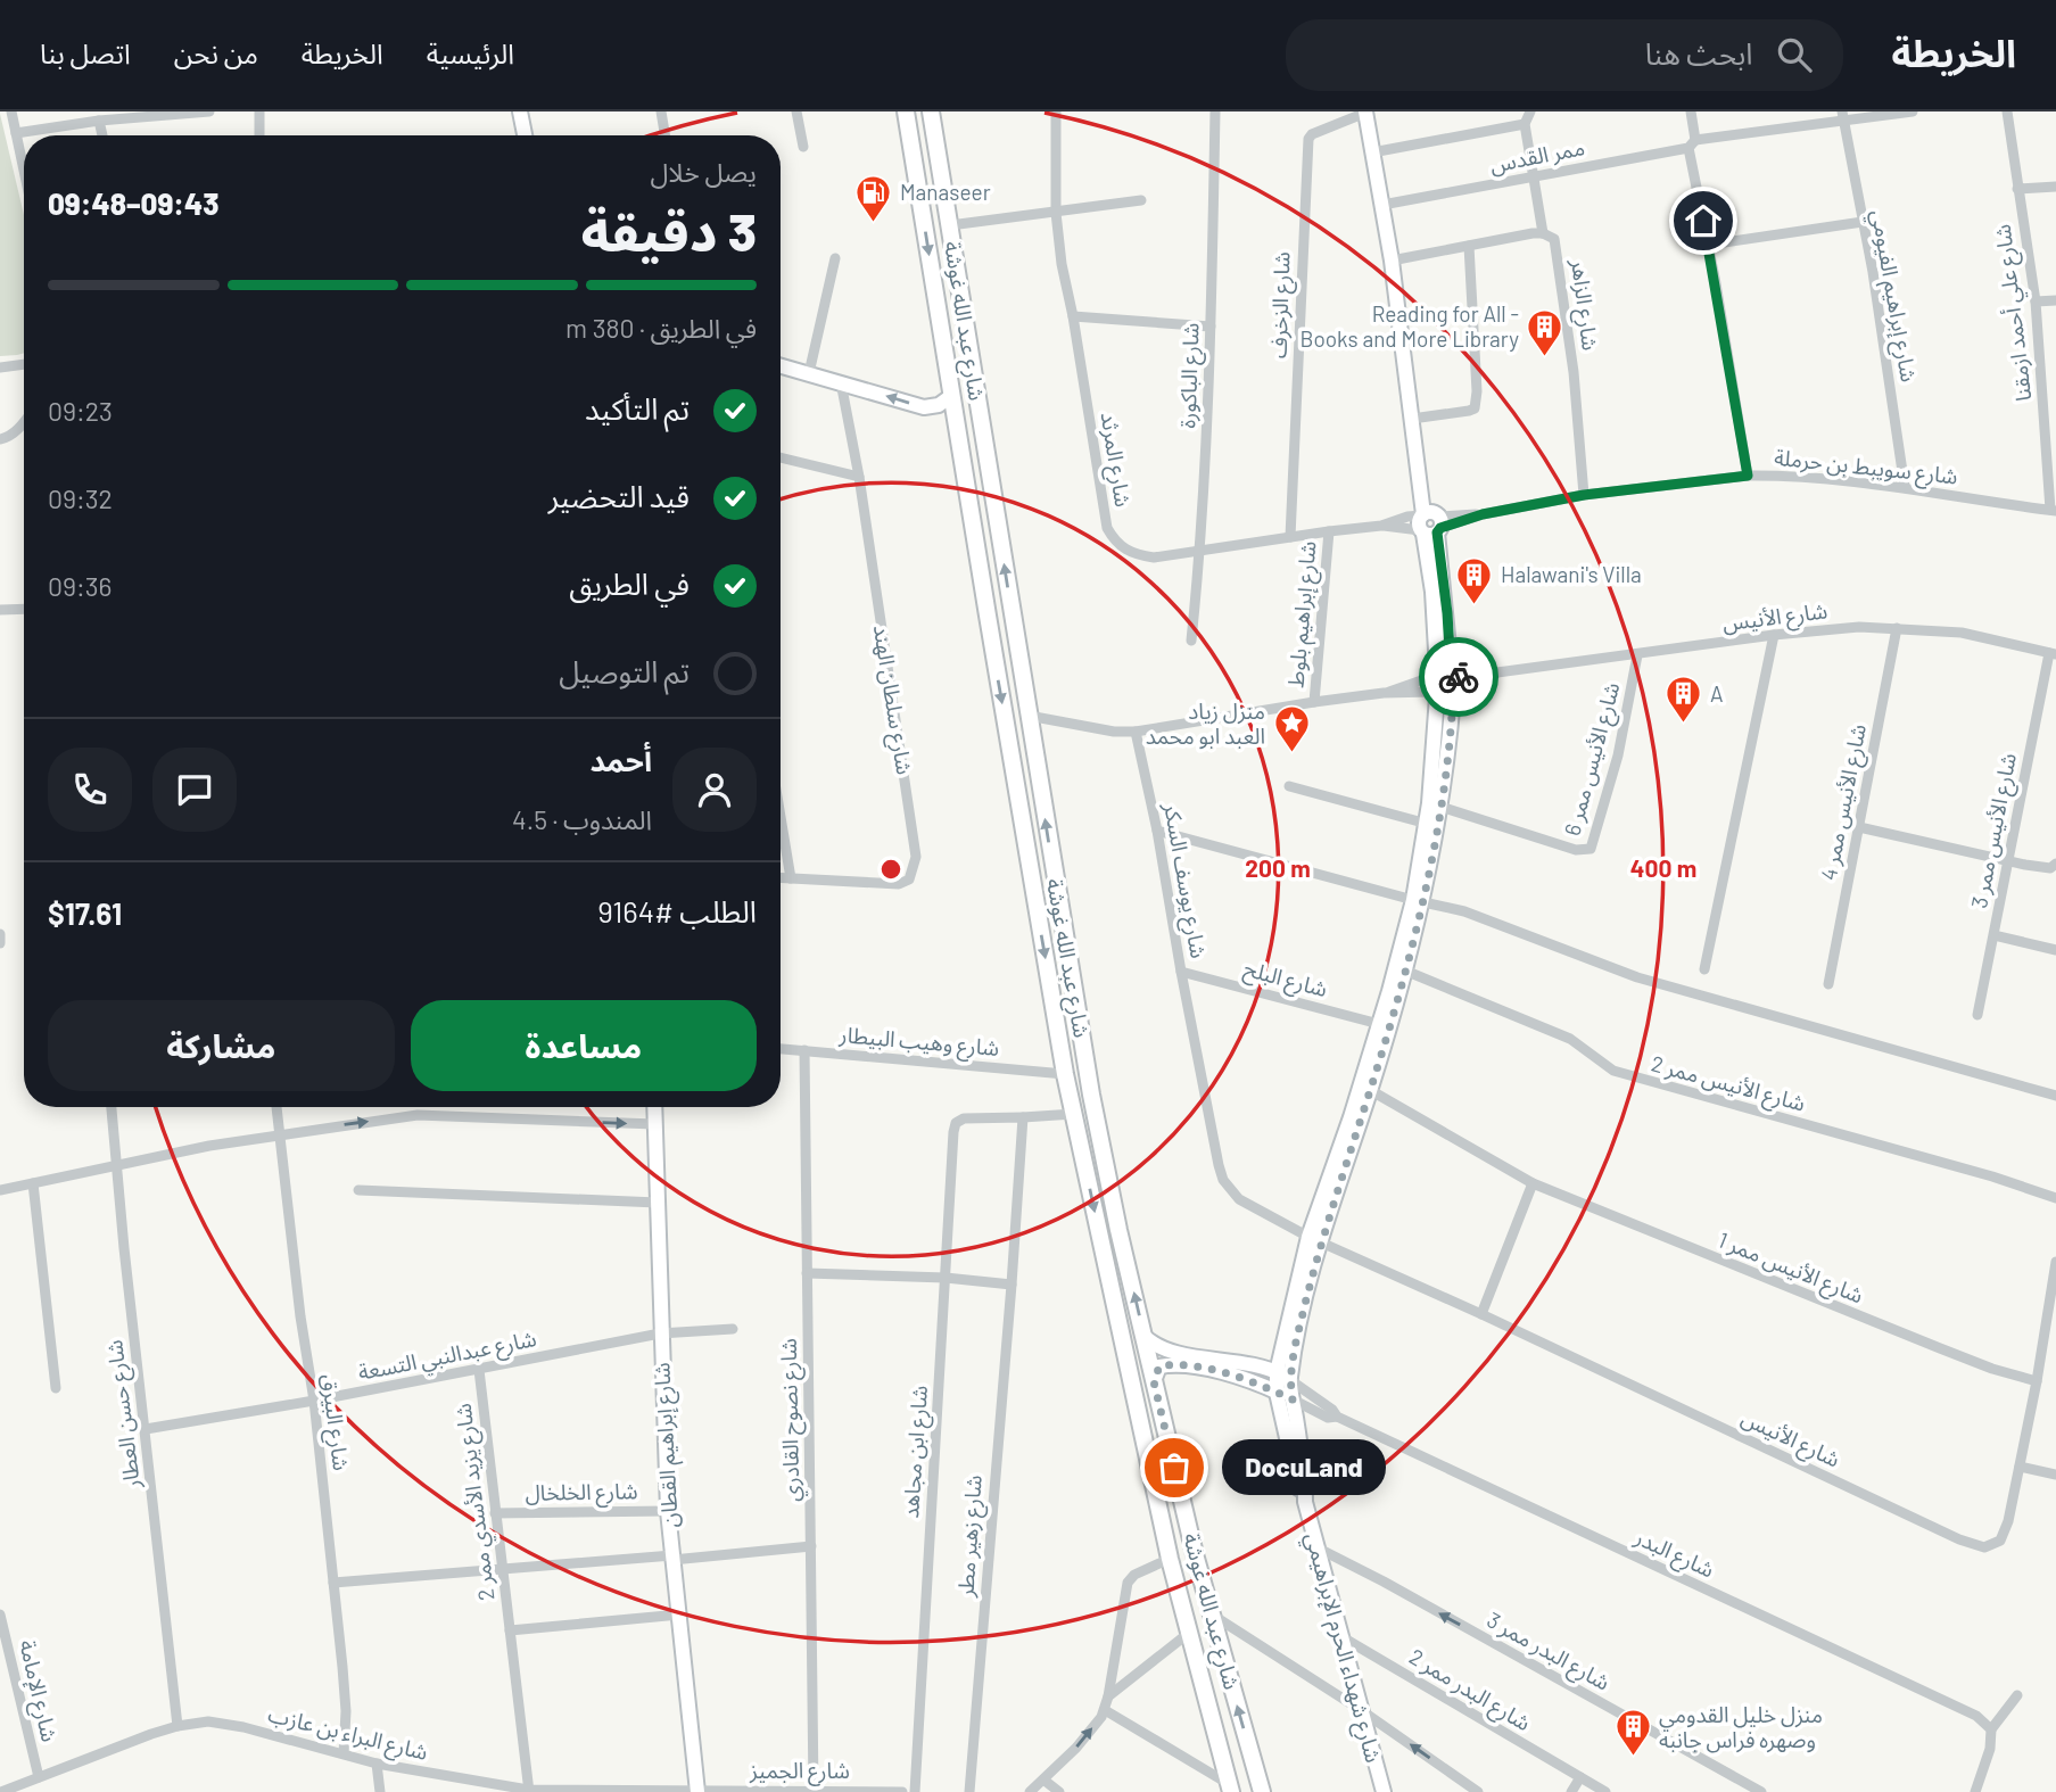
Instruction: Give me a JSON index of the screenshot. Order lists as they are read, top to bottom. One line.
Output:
{"streets":{"main road":["شارع عبد الله غوشة"],"street":["ممر القدس","شارع إبراهيم الفيومي","شارع الزخرف","شارع الزاهر","شارع علي أحمد ازمقنا","شارع الباكورة","شارع المرثد","شارع سويبط بن حرملة","شارع إبراهيم بلوط","شارع الأنيس","شارع سلطان الهند","شارع الأنيس ممر 6","شارع الأنيس ممر 4","شارع الأنيس ممر 3","شارع يوسف السكر","شارع البلح","شارع وهيب البيطار","شارع الأنيس ممر 2","شارع الأنيس ممر 1","شارع عبدالنبي التسعة","شارع حسن العطار","شارع نصوح القادري","شارع البيرق","شارع إبراهيم القطان","شارع ابن مجاهد","شارع الخلخال","شارع يزيد الأسدي ممر 2","شارع زهير مطر","شارع البدر","شارع شهداء الحرم الإبراهيمي","شارع البدر ممر 3","شارع البدر ممر 2","شارع الإمامة","شارع البراء بن عازب","شارع الجميز"]},"crossings":[["ممر القدس","شارع إبراهيم الفيومي"],["ممر القدس","شارع الزاهر"],["ممر القدس","شارع شهداء الحرم الإبراهيمي"],["شارع إبراهيم الفيومي","شارع سويبط بن حرملة"],["شارع الزخرف","شارع المرثد"],["شارع الزخرف","شارع شهداء الحرم الإبراهيمي"],["شارع الزاهر","شارع سويبط بن حرملة"],["شارع علي أحمد ازمقنا","شارع سويبط بن حرملة"],["شارع عبد الله غوشة","شارع وهيب البيطار"],["شارع الباكورة","شارع المرثد"],["شارع المرثد","شارع سويبط بن حرملة"],["شارع المرثد","شارع إبراهيم بلوط"],["شارع المرثد","شارع شهداء الحرم الإبراهيمي"],["شارع سويبط بن حرملة","شارع شهداء الحرم الإبراهيمي"],["شارع الأنيس","شارع الأنيس ممر 6"],["شارع الأنيس","شارع الأنيس ممر 4"],["شارع الأنيس","شارع الأنيس ممر 3"],["شارع الأنيس","شارع يوسف السكر"],["شارع الأنيس","شارع الأنيس ممر 1"],["شارع الأنيس","شارع شهداء الحرم الإبراهيمي"],["شارع الأنيس ممر 6","شارع شهداء الحرم الإبراهيمي"],["شارع يوسف السكر","شارع البلح"],["شارع يوسف السكر","شارع شهداء الحرم الإبراهيمي"],["شارع البلح","شارع شهداء الحرم الإبراهيمي"],["شارع وهيب البيطار","شارع نصوح القادري"],["شارع الأنيس ممر 2","شارع شهداء الحرم الإبراهيمي"],["شارع الأنيس ممر 1","شارع شهداء الحرم الإبراهيمي"],["شارع عبدالنبي التسعة","شارع حسن العطار"],["شارع عبدالنبي التسعة","شارع البيرق"],["شارع عبدالنبي التسعة","شارع إبراهيم القطان"],["شارع عبدالنبي التسعة","شارع يزيد الأسدي ممر 2"],["شارع حسن العطار","شارع البراء بن عازب"],["شارع نصوح القادري","شارع الجميز"],["شارع البيرق","شارع البراء بن عازب"],["شارع إبراهيم القطان","شارع الخلخال"],["شارع إبراهيم القطان","شارع البراء بن عازب"],["شارع إبراهيم القطان","شارع الجميز"],["شارع ابن مجاهد","شارع زهير مطر"],["شارع الخلخال","شارع يزيد الأسدي ممر 2"],["شارع يزيد الأسدي ممر 2","شارع البراء بن عازب"],["شارع البدر","شارع شهداء الحرم الإبراهيمي"],["شارع شهداء الحرم الإبراهيمي","شارع البدر ممر 3"],["شارع شهداء الحرم الإبراهيمي","شارع البدر ممر 2"],["شارع الإمامة","شارع البراء بن عازب"],["شارع البراء بن عازب","شارع الجميز"]],"one_way":["شارع البدر ممر 3"],"places":{"fuel station":["Manaseer"],"building":["Reading for All - Books and More Library","Halawani's Villa","A","منزل خليل القدومي وصهره فراس جانبه"],"place":["منزل زياد العبد ابو محمد"],"other":["DocuLand"]},"page":{"header":"الخريطة","search":"ابحث هنا","nav":["الرئيسية","الخريطة","من نحن","اتصل بنا"],"heading":["3 دقيقة","يصل خلال","09:43–09:48"],"panel":["أحمد","المندوب · 4.5","الطلب #9164","$17.61"],"bar":"في الطريق · 380 m","list":[["تم التأكيد","09:23"],["قيد التحضير","09:32"],["في الطريق","09:36"],"تم التوصيل"],"buttons":["مساعدة","مشاركة"],"bubble":"DocuLand"},"rings":["200 m","400 m"]}
